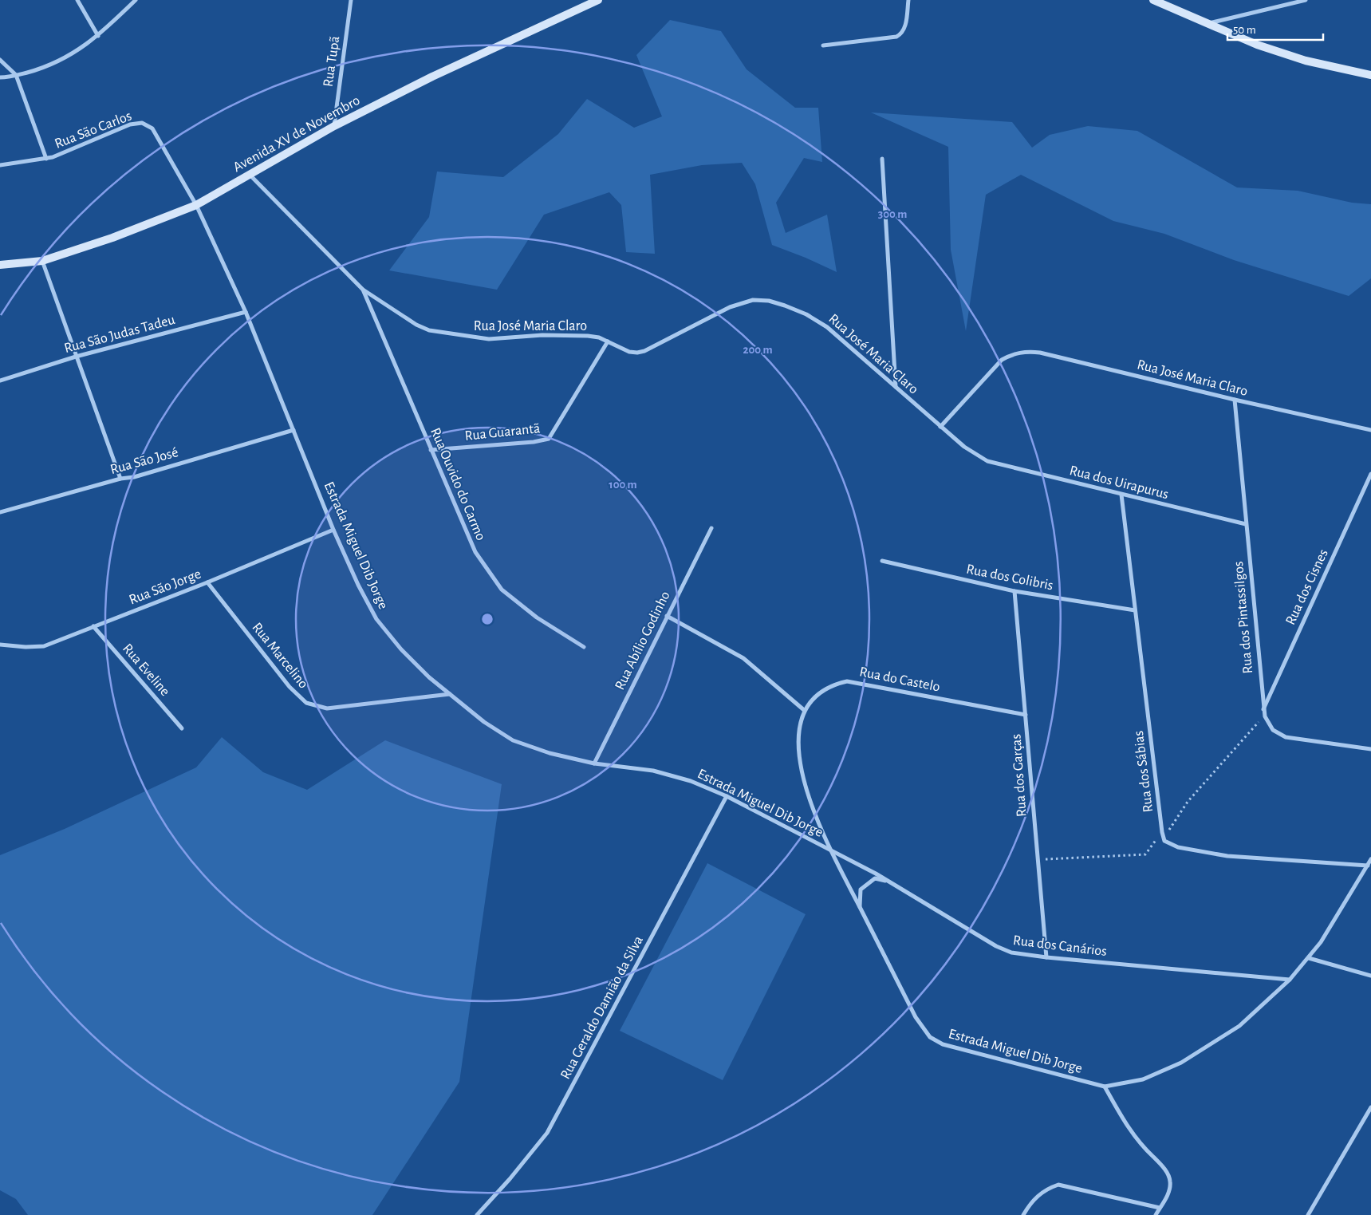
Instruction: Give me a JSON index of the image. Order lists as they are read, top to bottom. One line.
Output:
{"streets":{"street":["Rua Tupã","Rua São Carlos","Avenida XV de Novembro","Rua José Maria Claro","Rua São Judas Tadeu","Rua Guarantã","Rua São José","Rua dos Uirapurus","Rua Ouvido do Carmo","Estrada Miguel Dib Jorge","Rua dos Colibris","Rua São Jorge","Rua dos Cisnes","Rua dos Pintassilgos","Rua Abílio Godinho","Rua Marcelino","Rua Eveline","Rua do Castelo","Rua dos Sábias","Rua dos Garças","Rua dos Canários","Rua Geraldo Damião da Silva"]},"crossings":[["Rua Tupã","Avenida XV de Novembro"],["Rua São Carlos","Avenida XV de Novembro"],["Rua São Carlos","Estrada Miguel Dib Jorge"],["Avenida XV de Novembro","Rua José Maria Claro"],["Avenida XV de Novembro","Estrada Miguel Dib Jorge"],["Rua José Maria Claro","Rua Guarantã"],["Rua José Maria Claro","Rua dos Uirapurus"],["Rua José Maria Claro","Rua Ouvido do Carmo"],["Rua José Maria Claro","Rua dos Pintassilgos"],["Rua São Judas Tadeu","Estrada Miguel Dib Jorge"],["Rua Guarantã","Rua Ouvido do Carmo"],["Rua São José","Estrada Miguel Dib Jorge"],["Rua dos Uirapurus","Rua dos Pintassilgos"],["Rua dos Uirapurus","Rua dos Sábias"],["Estrada Miguel Dib Jorge","Rua São Jorge"],["Estrada Miguel Dib Jorge","Rua Abílio Godinho"],["Estrada Miguel Dib Jorge","Rua Marcelino"],["Estrada Miguel Dib Jorge","Rua dos Canários"],["Estrada Miguel Dib Jorge","Rua Geraldo Damião da Silva"],["Rua dos Colibris","Rua dos Sábias"],["Rua dos Colibris","Rua dos Garças"],["Rua São Jorge","Rua Marcelino"],["Rua São Jorge","Rua Eveline"],["Rua dos Cisnes","Rua dos Pintassilgos"],["Rua do Castelo","Rua dos Garças"],["Rua dos Garças","Rua dos Canários"]],"scale_bar":"50 m","rings":["300 m","200 m","100 m"]}
